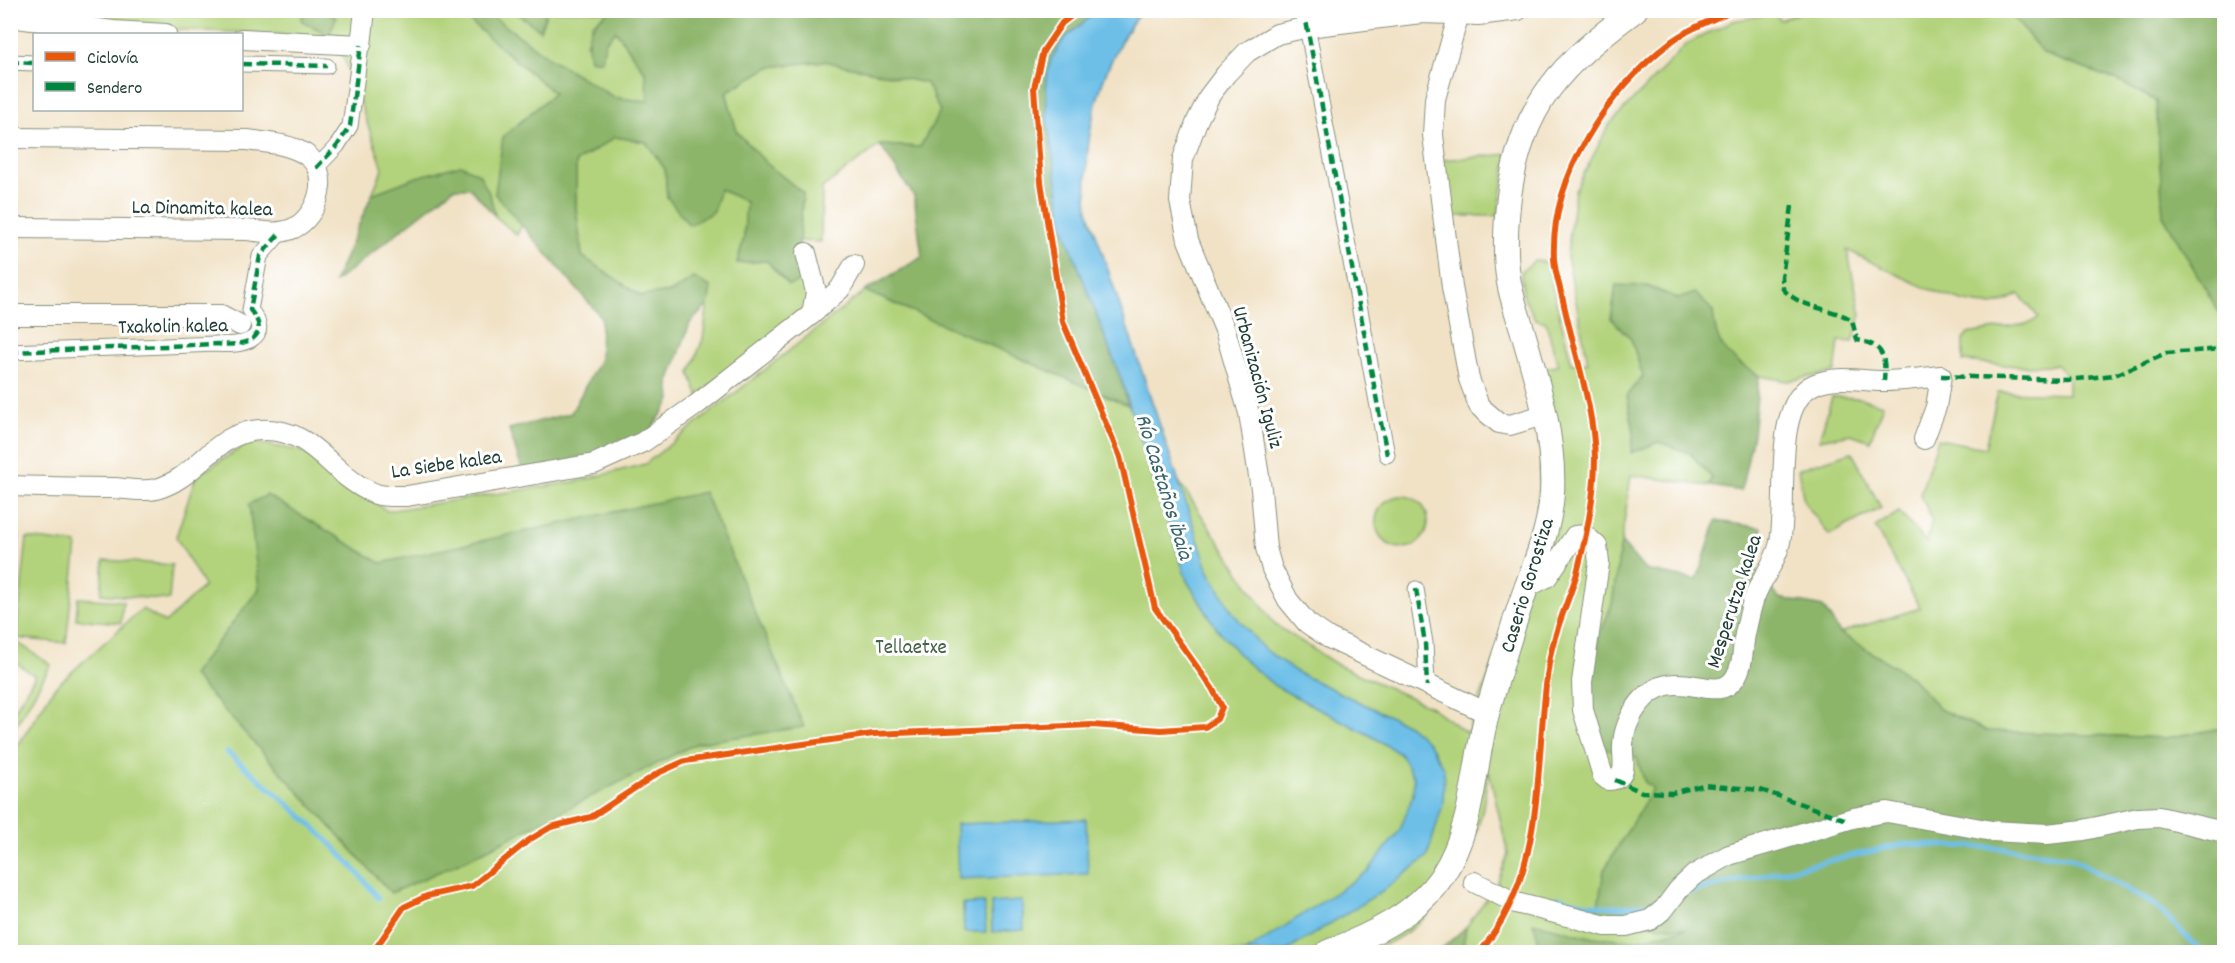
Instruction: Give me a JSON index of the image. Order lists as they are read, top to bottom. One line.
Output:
{"streets":{"street":["La Dinamita kalea","Txakolin kalea","Urbanización Iguliz","La Siebe kalea","Caserio Gorostiza","Mesperutza kalea"]},"crossings":[["La Dinamita kalea","Txakolin kalea"],["Urbanización Iguliz","Caserio Gorostiza"],["Caserio Gorostiza","Mesperutza kalea"]],"water":["Río Castaños ibaia"],"parks":["Tellaetxe"],"legend":["Ciclovía","Sendero"]}
